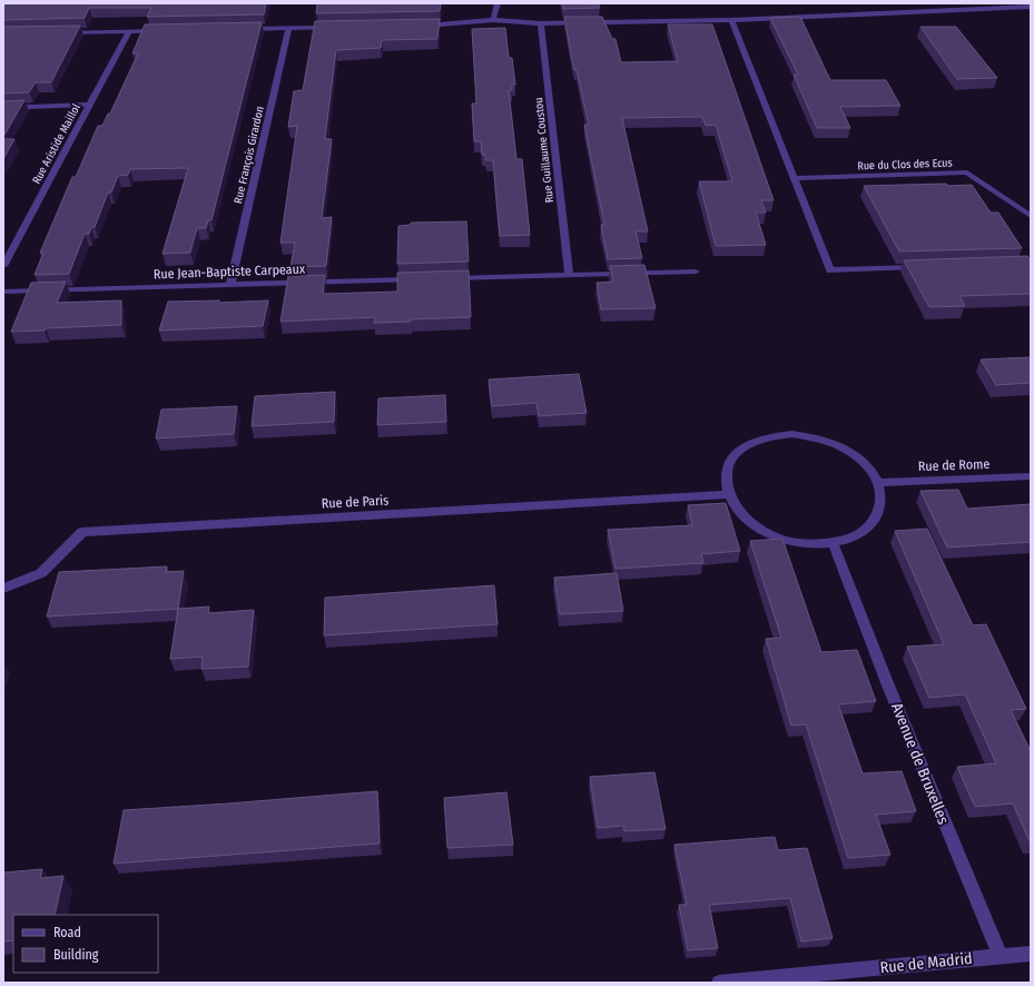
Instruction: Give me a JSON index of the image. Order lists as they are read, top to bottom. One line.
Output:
{"streets":{"street":["Rue Aristide Maillol","Rue Guillaume Coustou","Rue François Girardon","Rue du Clos des Ecus","Rue Jean-Baptiste Carpeaux","Rue de Rome","Rue de Paris","Avenue de Bruxelles","Rue de Madrid"]},"crossings":[["Rue François Girardon","Rue Jean-Baptiste Carpeaux"],["Rue de Rome","Rue de Paris"],["Rue de Rome","Avenue de Bruxelles"],["Rue de Paris","Avenue de Bruxelles"],["Avenue de Bruxelles","Rue de Madrid"]],"legend":["Road","Building"]}
